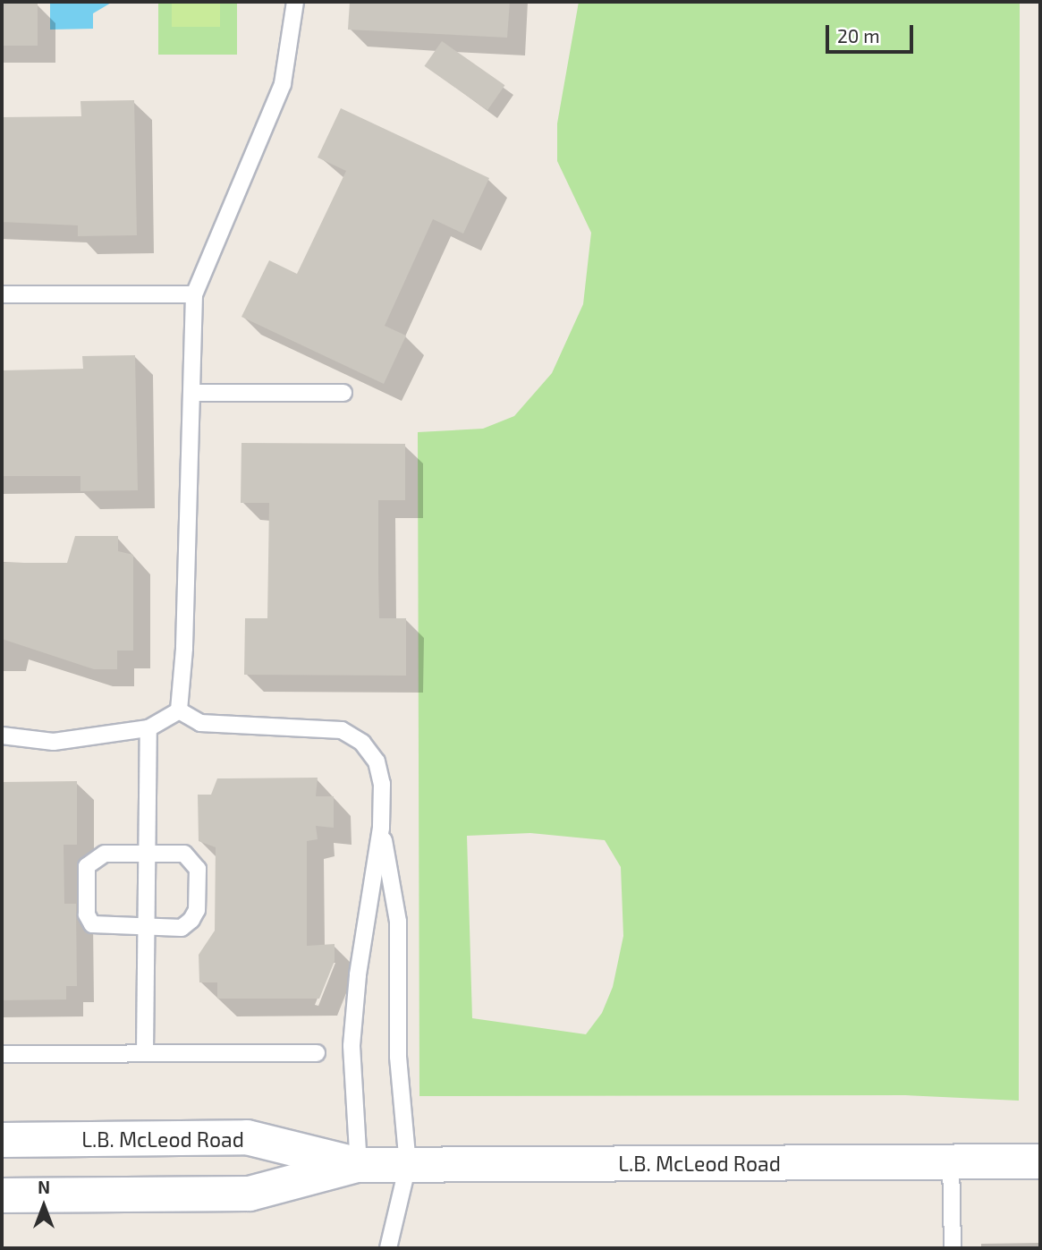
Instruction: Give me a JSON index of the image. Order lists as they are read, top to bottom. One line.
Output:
{"streets":{"street":["L.B. McLeod Road"]},"scale_bar":"20 m","north":"top"}
